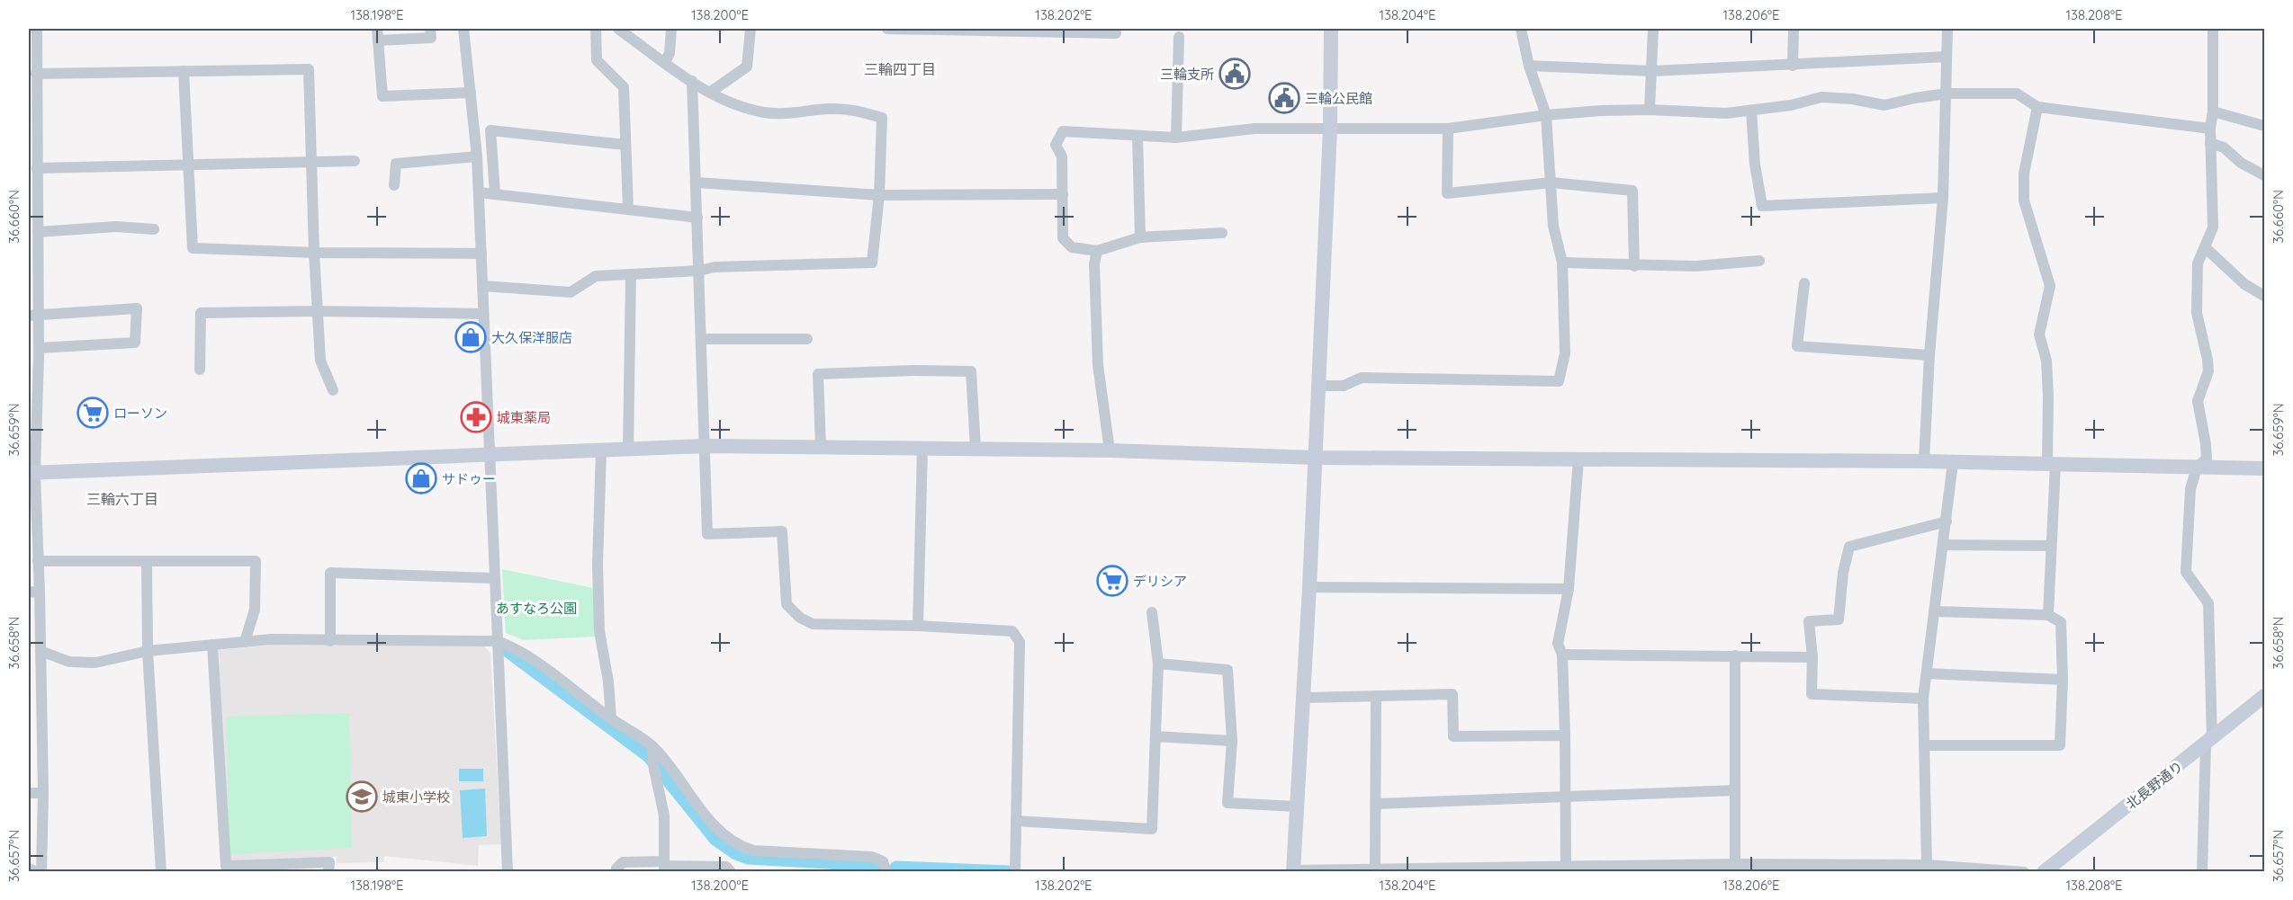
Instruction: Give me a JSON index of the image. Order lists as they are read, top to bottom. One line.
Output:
{"streets":{"street":["北長野通り"]},"districts":["三輪四丁目","三輪六丁目"],"parks":["あすなろ公園"],"places":{"public building":["三輪支所","三輪公民館"],"shop":["大久保洋服店","サドゥー"],"supermarket":["ローソン","デリシア"],"pharmacy":["城東薬局"],"school or university":["城東小学校"]},"coordinates":["138.198°E","138.200°E","138.202°E","138.204°E","138.206°E","138.208°E","36.660°N","36.659°N","36.658°N","36.657°N"]}
